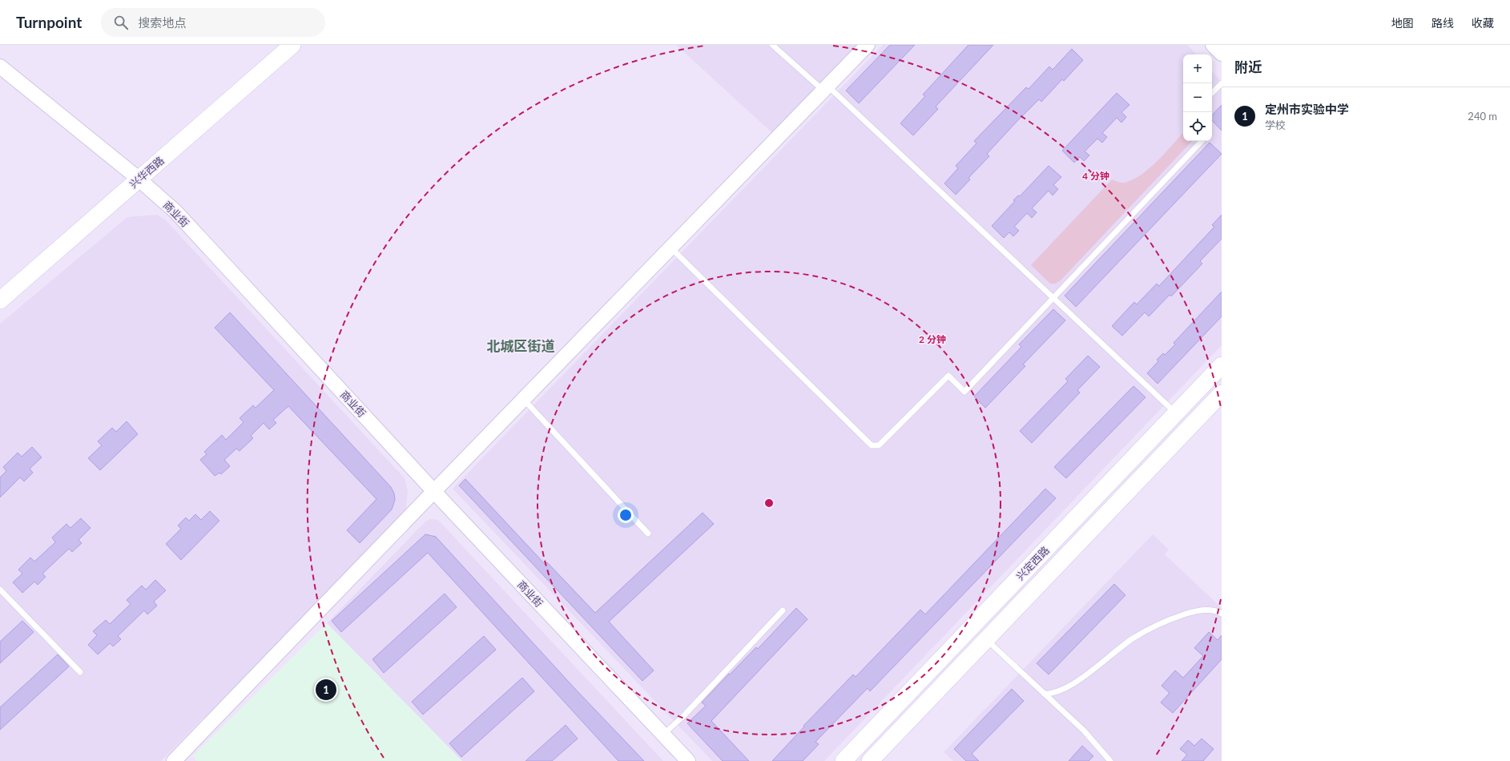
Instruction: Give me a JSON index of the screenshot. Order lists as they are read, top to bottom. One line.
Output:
{"streets":{"main road":["兴华西路","兴定西路"],"street":["商业街"]},"crossings":[["兴华西路","商业街"]],"districts":["北城区街道"],"page":{"header":"Turnpoint","search":"搜索地点","nav":["地图","路线","收藏"],"heading":"附近","map_buttons":["+","−"],"list":[{"mark":"1","name":"定州市实验中学","note":"学校","value":"240 m"}],"pins":"1"},"rings":["4 分钟","2 分钟"]}
